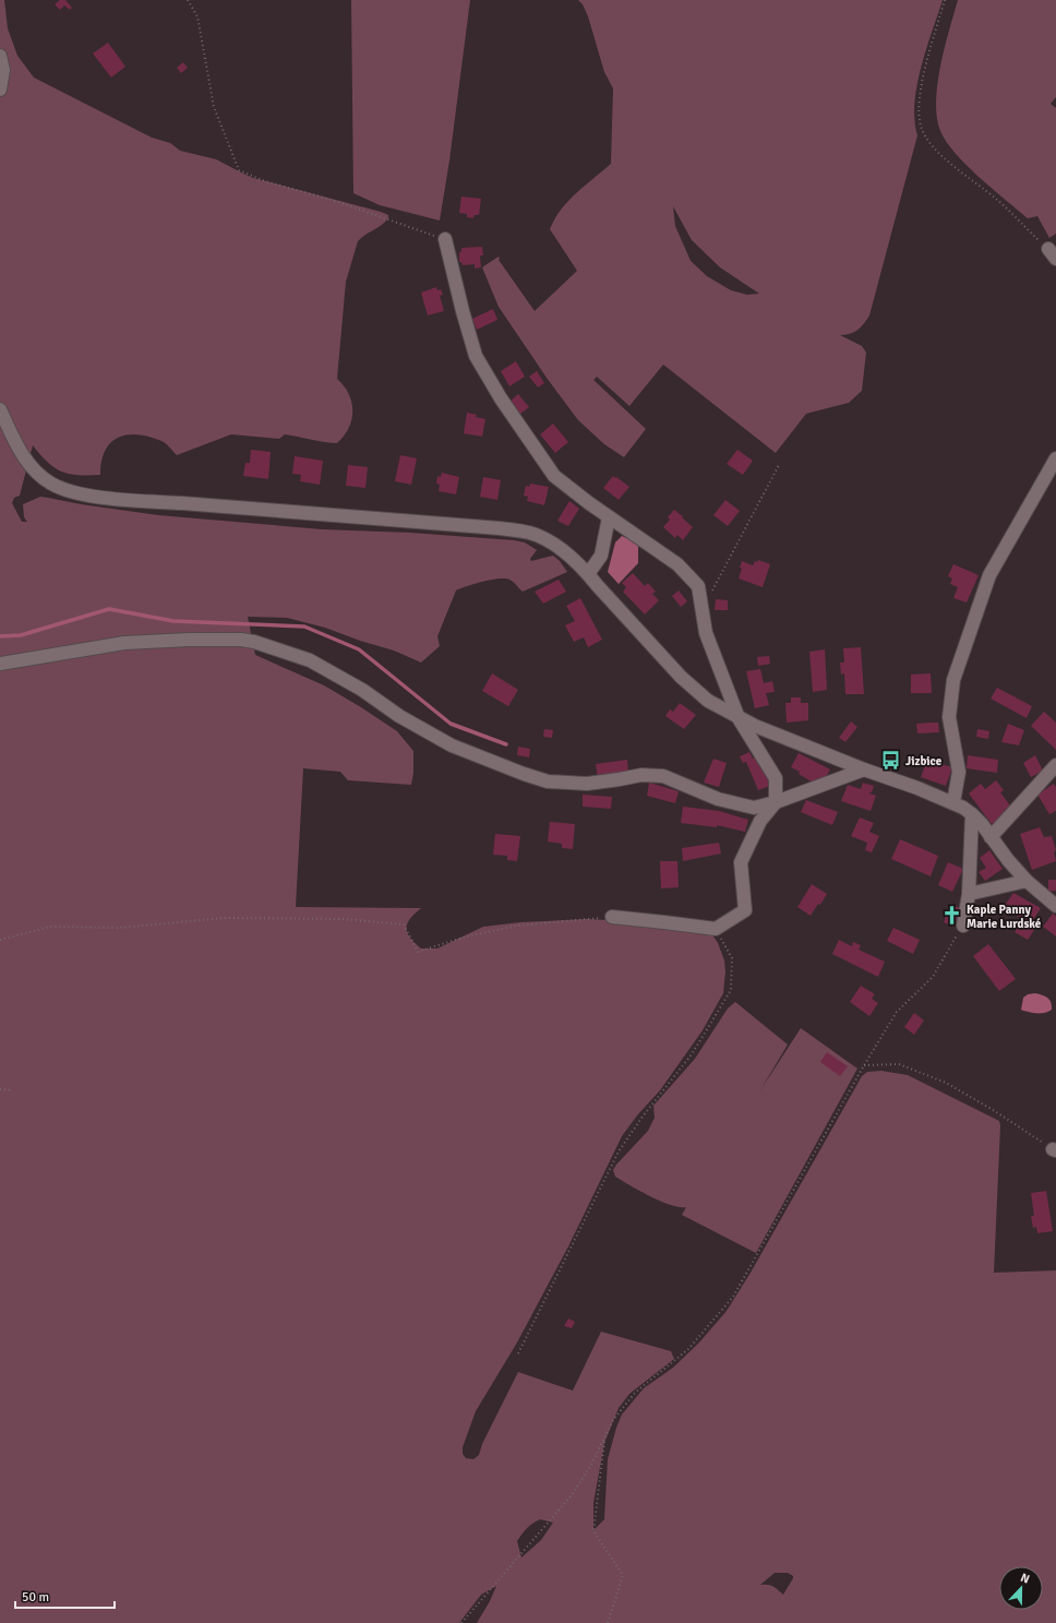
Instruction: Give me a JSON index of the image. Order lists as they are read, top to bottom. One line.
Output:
{"places":{"bus stop":["Jizbice"],"church":["Kaple Panny Marie Lurdské"]},"scale_bar":"50 m","north":"top"}
